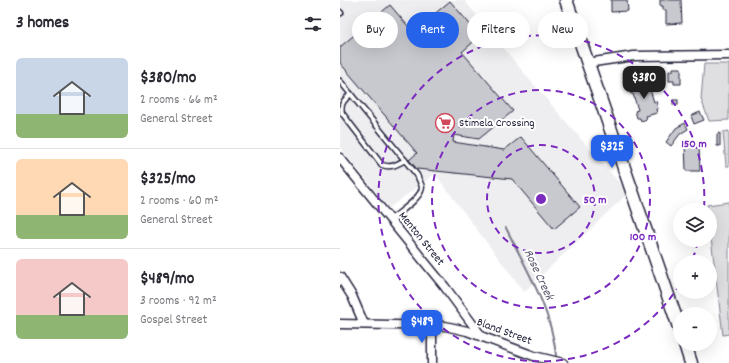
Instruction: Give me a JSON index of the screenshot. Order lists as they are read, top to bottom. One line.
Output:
{"streets":{"street":["Menton Street","Bland Street"]},"crossings":[["Menton Street","Bland Street"]],"water":["Rose Creek"],"places":{"supermarket":["Stimela Crossing"]},"page":{"heading":"3 homes","chip":["Buy","Rent","Filters","New"],"list":[{"name":"$380/mo","note":"2 rooms · 66 m² · General Street"},{"name":"$325/mo","note":"2 rooms · 60 m² · General Street"},{"name":"$489/mo","note":"3 rooms · 92 m² · Gospel Street"}],"price":["$380","$325","$489"],"map_buttons":["+","−"]},"rings":["150 m","50 m","100 m"]}
